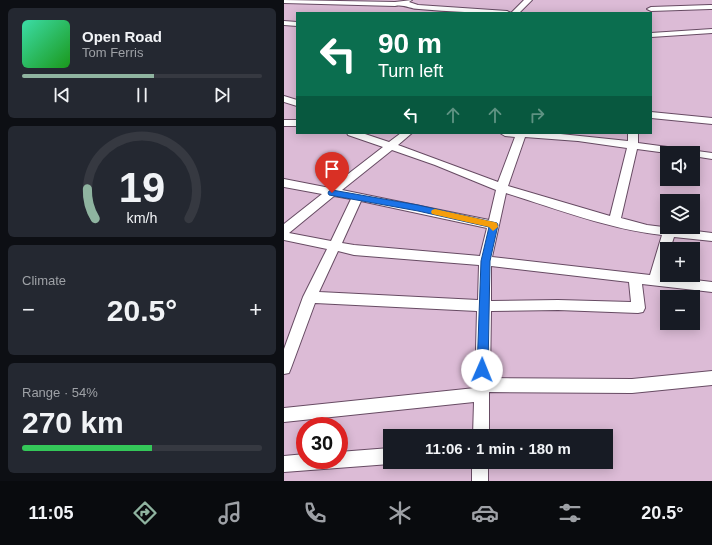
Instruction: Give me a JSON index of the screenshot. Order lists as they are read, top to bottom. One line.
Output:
{"page":{"turn":["90 m","Turn left"],"song":["Open Road","Tom Ferris"],"map_buttons":["+","−"],"tile":["Climate",["Range · 54%","270 km"]],"heat":["−","20.5°","+"],"limit":"30","trip":"11:06 · 1 min · 180 m","tabs":["11:05","20.5°"],"gauge":["19","km/h"]}}
